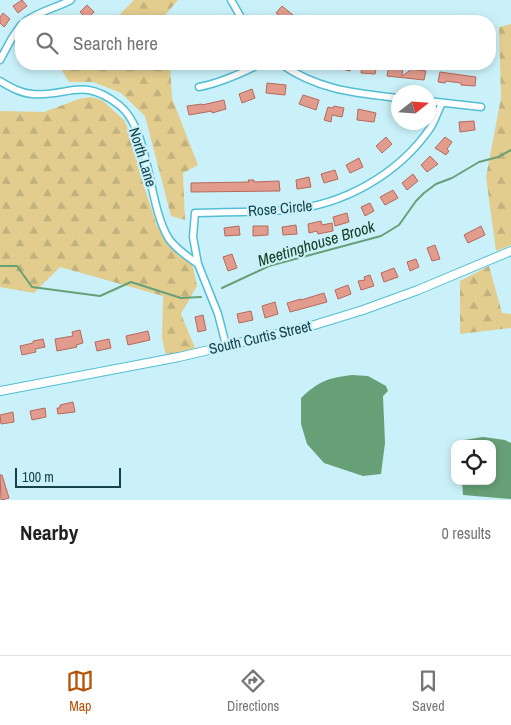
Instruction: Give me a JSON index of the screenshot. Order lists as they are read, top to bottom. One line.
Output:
{"streets":{"street":["North Lane","Rose Circle","South Curtis Street"]},"crossings":[["North Lane","Rose Circle"]],"water":["Meetinghouse Brook"],"scale_bar":"100 m","north":"right","page":{"search":"Search here","scale":"100 m","heading":["Nearby","0 results"],"nav":["Map","Directions","Saved"]}}
